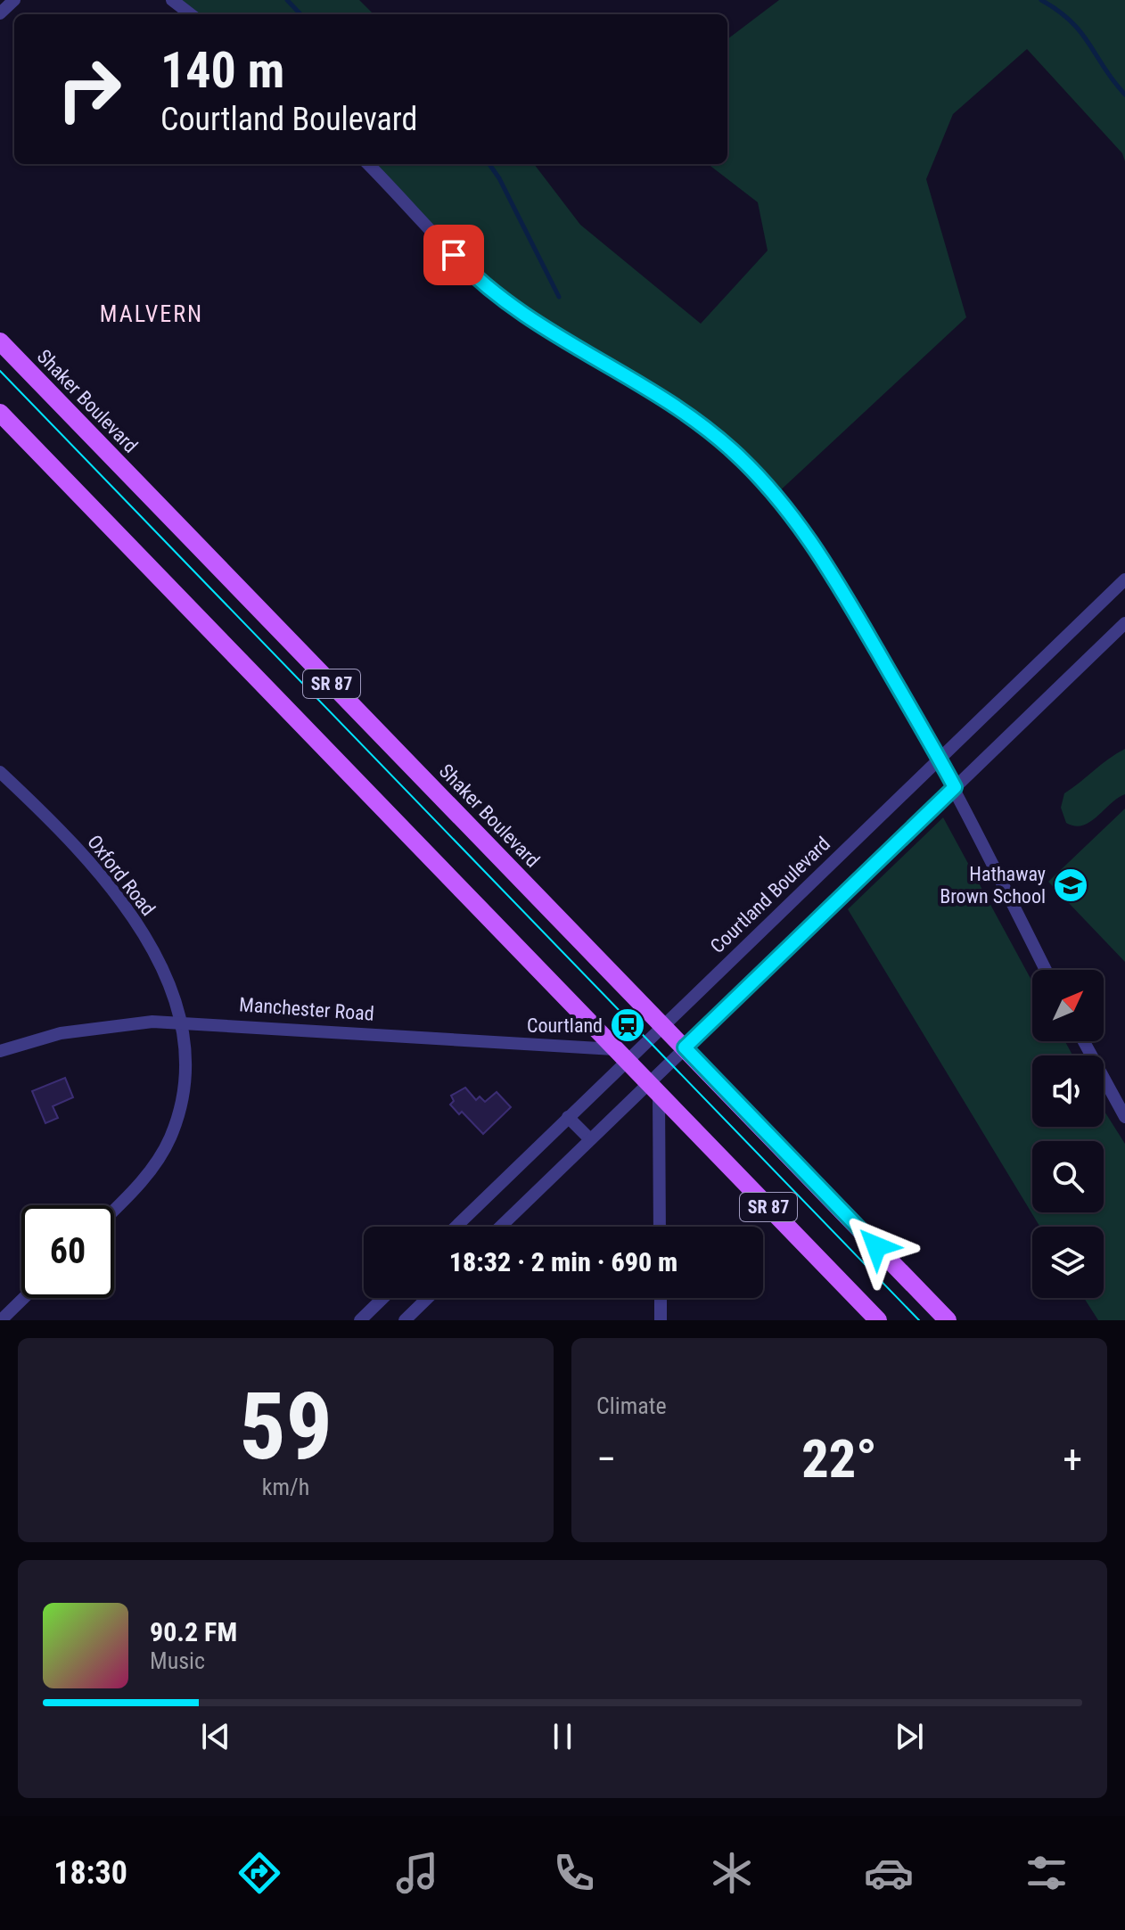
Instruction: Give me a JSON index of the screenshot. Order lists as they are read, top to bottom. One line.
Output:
{"streets":{"main road":["Shaker Boulevard","SR 87"],"street":["Oxford Road","Courtland Boulevard","Manchester Road"]},"crossings":[["Shaker Boulevard","Courtland Boulevard"],["SR 87","Courtland Boulevard"],["SR 87","Manchester Road"],["Oxford Road","Manchester Road"],["Courtland Boulevard","Manchester Road"]],"districts":["MALVERN"],"places":{"school or university":["Hathaway Brown School"],"station":["Courtland"]},"north":"top right","page":{"turn":["140 m","Courtland Boulevard"],"limit":"60","trip":"18:32 · 2 min · 690 m","tile":[["59","km/h"],"Climate"],"heat":["−","22°","+"],"song":["90.2 FM","Music"],"tabs":"18:30"}}
